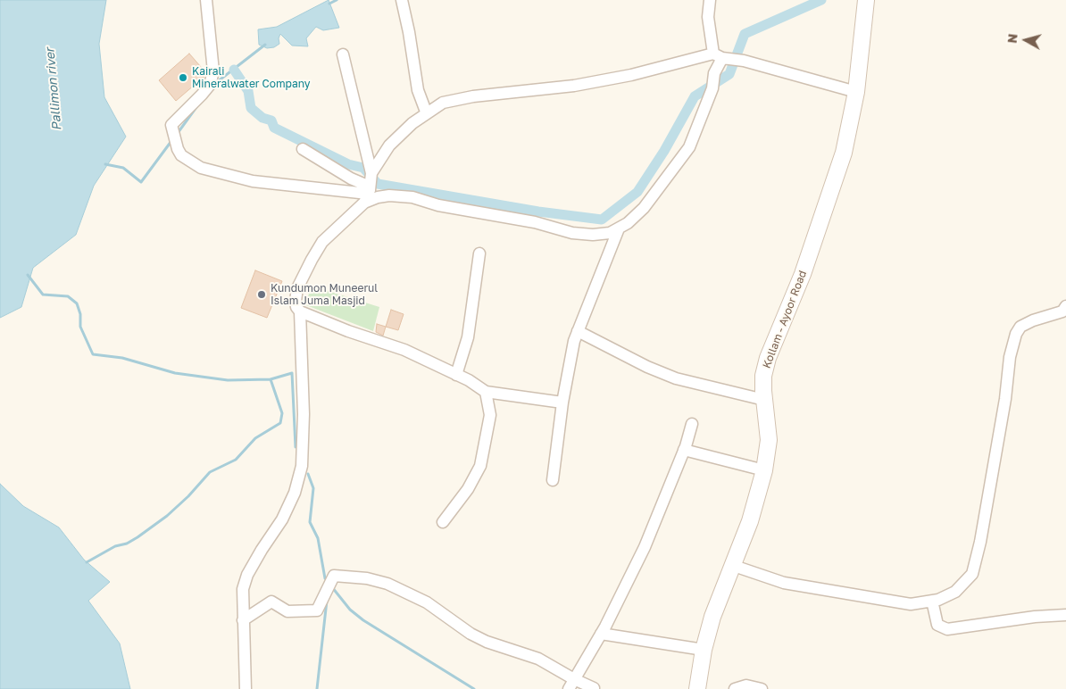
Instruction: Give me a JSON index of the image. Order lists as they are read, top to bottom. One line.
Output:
{"streets":{"main road":["Kollam - Ayoor Road"]},"water":["Pallimon river"],"places":["Kairali Mineralwater Company","Kundumon Muneerul Islam Juma Masjid"],"north":"left"}
